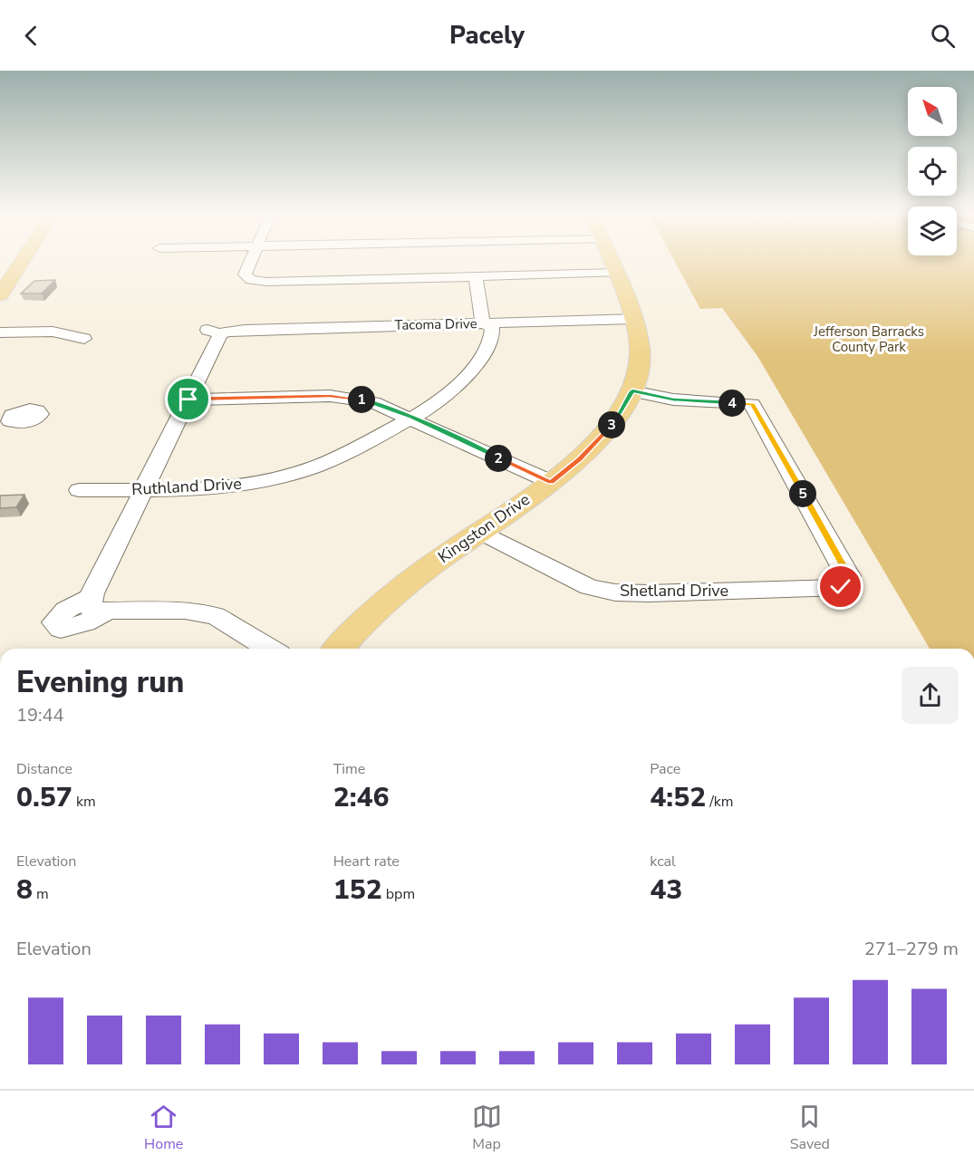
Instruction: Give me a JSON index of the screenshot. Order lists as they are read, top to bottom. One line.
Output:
{"streets":{"main road":["Kingston Drive"],"street":["Tacoma Drive","Ruthland Drive","Shetland Drive"]},"crossings":[["Tacoma Drive","Ruthland Drive"],["Tacoma Drive","Kingston Drive"],["Kingston Drive","Shetland Drive"]],"parks":["Jefferson Barracks County Park"],"north":"top left","page":{"header":"Pacely","pins":["1","4","3","2","5"],"heading":["Evening run","19:44"],"stats":[["Distance","0.57 km"],["Time","2:46"],["Pace","4:52 /km"],["Elevation","8 m"],["Heart rate","152 bpm"],["kcal","43"]],"chart":["Elevation","271–279 m"],"tabs":["Home","Map","Saved"]}}
